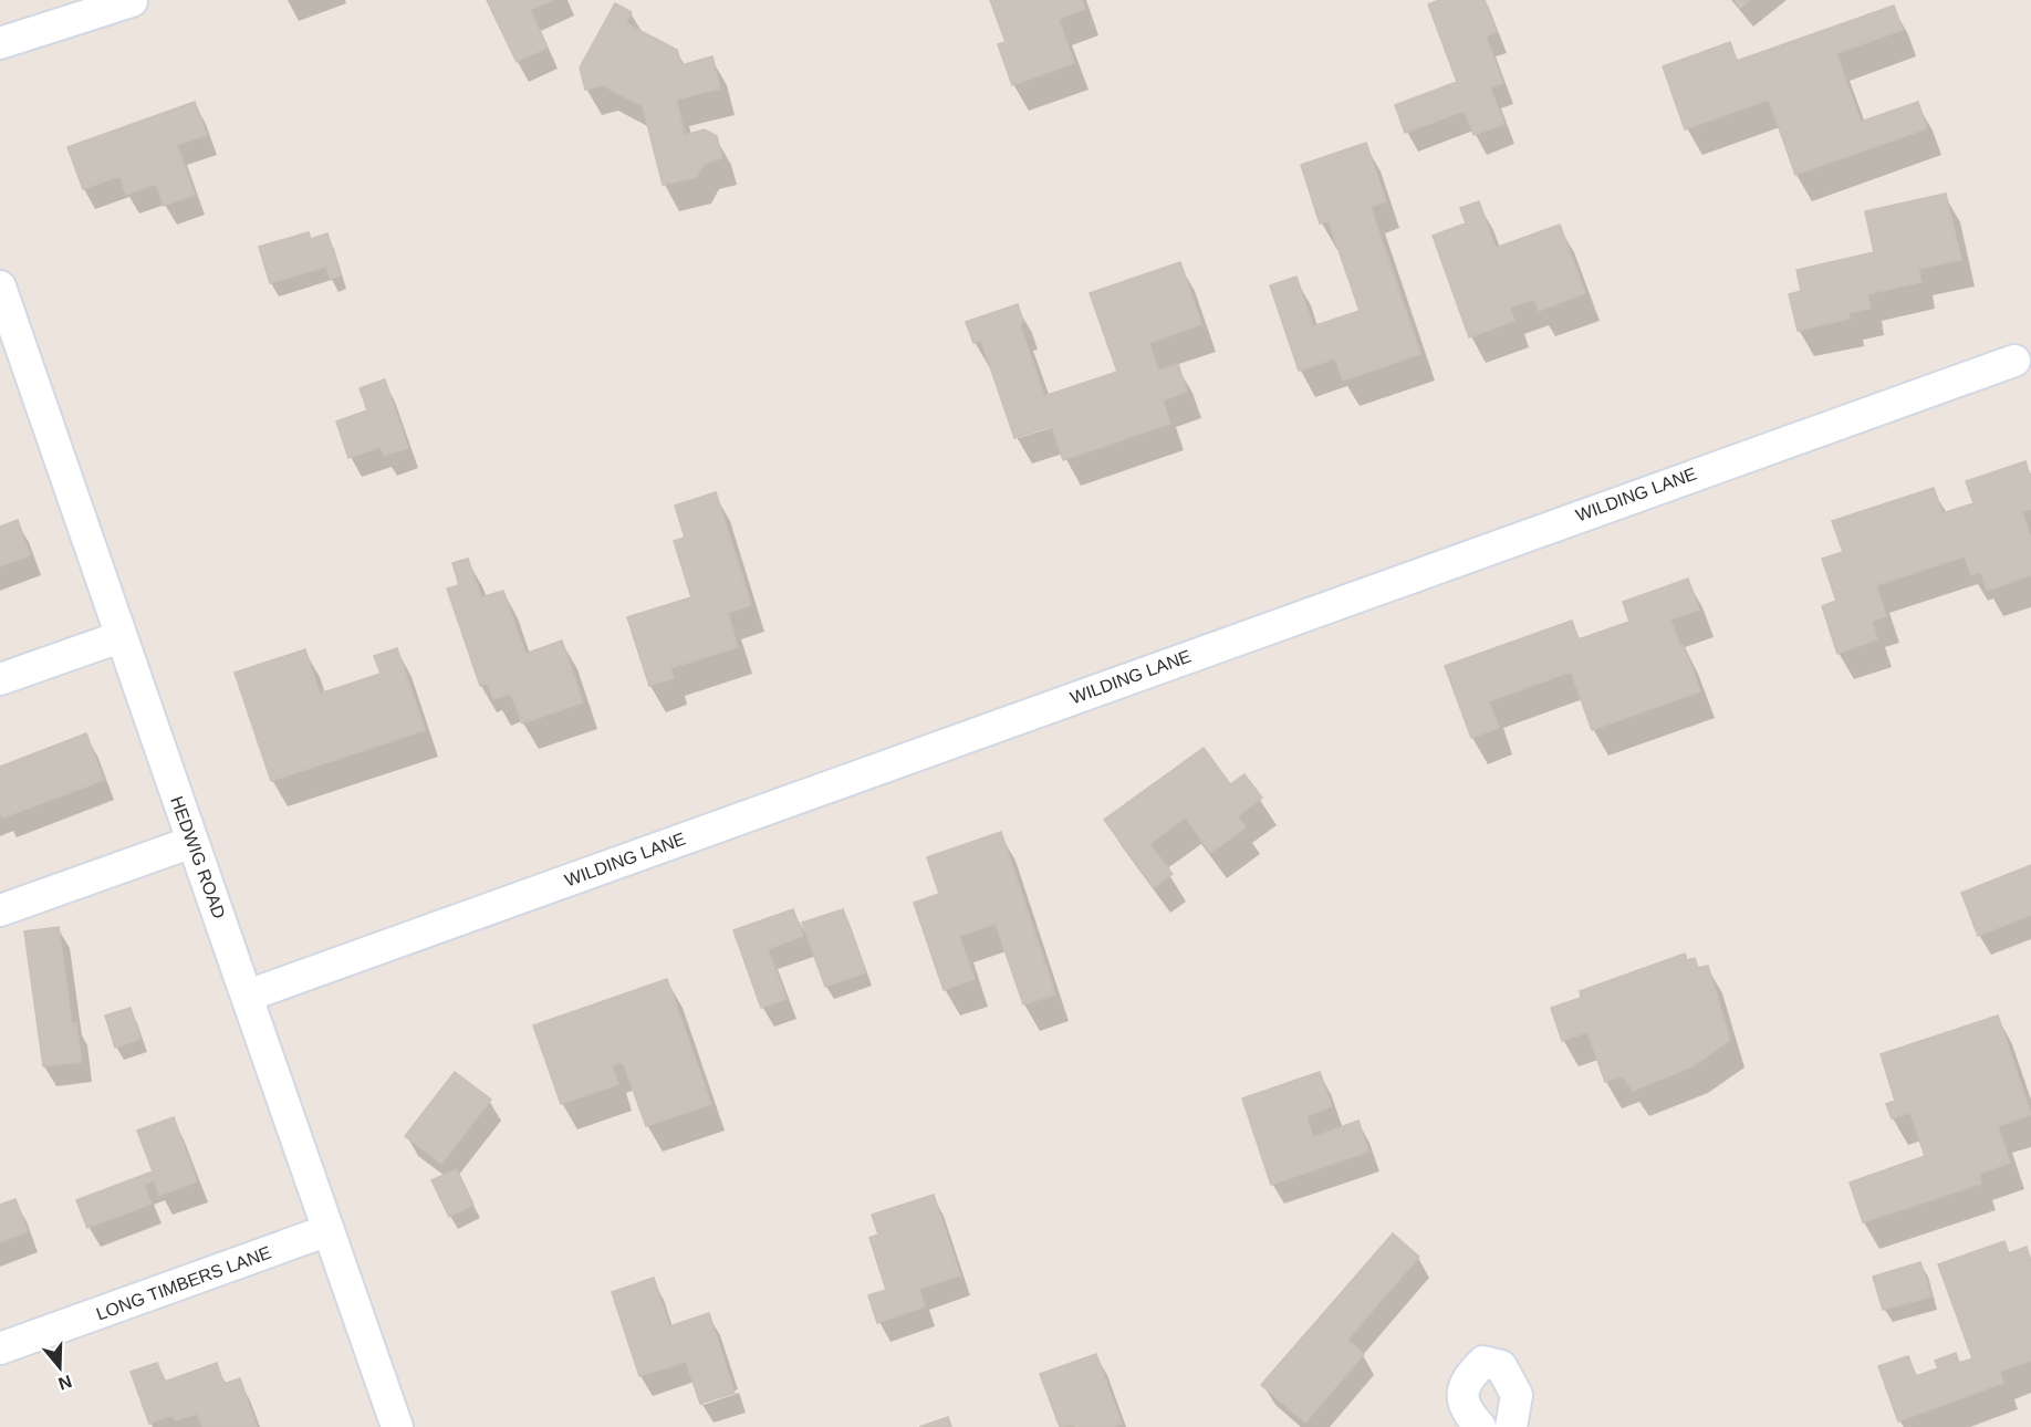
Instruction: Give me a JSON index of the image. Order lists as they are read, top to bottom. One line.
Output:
{"streets":{"street":["WILDING LANE","HEDWIG ROAD","LONG TIMBERS LANE"]},"crossings":[["WILDING LANE","HEDWIG ROAD"],["HEDWIG ROAD","LONG TIMBERS LANE"]],"north":"bottom"}
